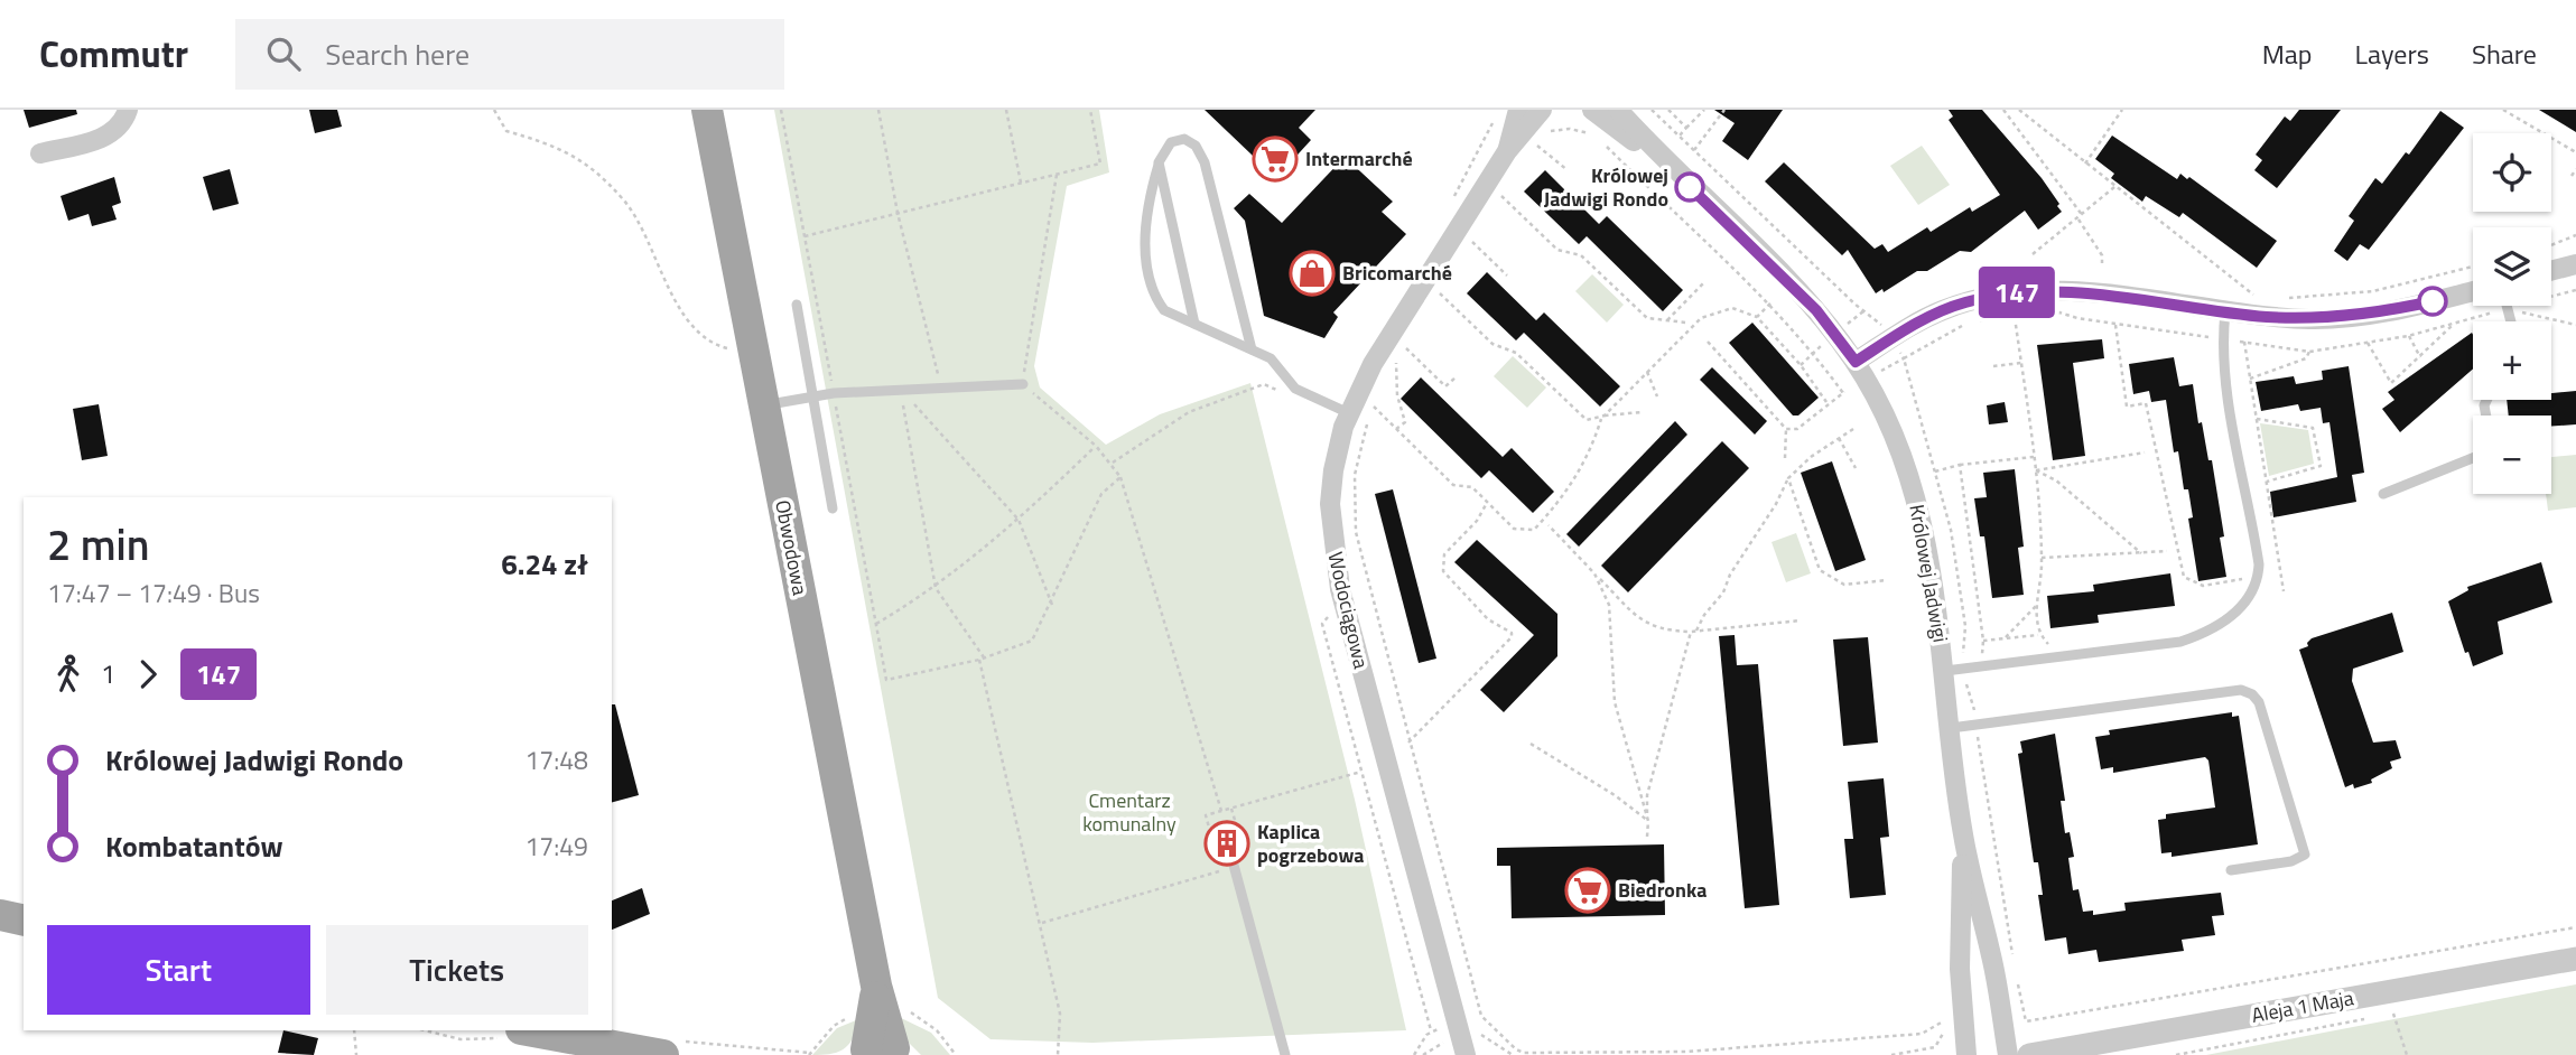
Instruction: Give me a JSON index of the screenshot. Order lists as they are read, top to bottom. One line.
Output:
{"streets":{"main road":["Obwodowa"],"street":["Królowej Jadwigi","Wodociągowa","Aleja 1 Maja"]},"parks":["Cmentarz komunalny"],"places":{"supermarket":["Intermarché","Biedronka"],"other":["Królowej Jadwigi Rondo"],"shop":["Bricomarché"],"building":["Kaplica pogrzebowa"]},"lines":["bus line 147"],"page":{"header":"Commutr","search":"Search here","nav":["Map","Layers","Share"],"on_map":"147","map_buttons":["+","−"],"heading":["2 min","17:47 – 17:49 · Bus","6.24 zł"],"legs":["1","147"],"list":[{"name":"Królowej Jadwigi Rondo","value":"17:48"},{"name":"Kombatantów","value":"17:49"}],"buttons":["Start","Tickets"]}}
